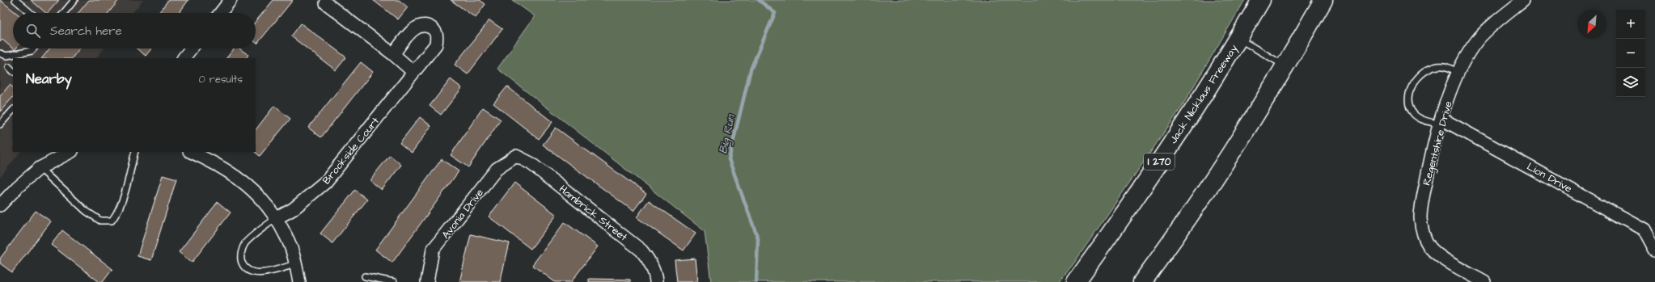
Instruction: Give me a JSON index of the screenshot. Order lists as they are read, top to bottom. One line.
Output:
{"streets":{"highway":["Jack Nicklaus Freeway","I 270"],"street":["Regentshire Drive","Brookside Court","Lion Drive","Hambrick Street","Avonia Drive"]},"crossings":[["Regentshire Drive","Lion Drive"],["Hambrick Street","Avonia Drive"]],"water":["Big Run"],"north":"bottom left","page":{"map_buttons":["+","−"],"search":"Search here","heading":["Nearby","0 results"]}}
